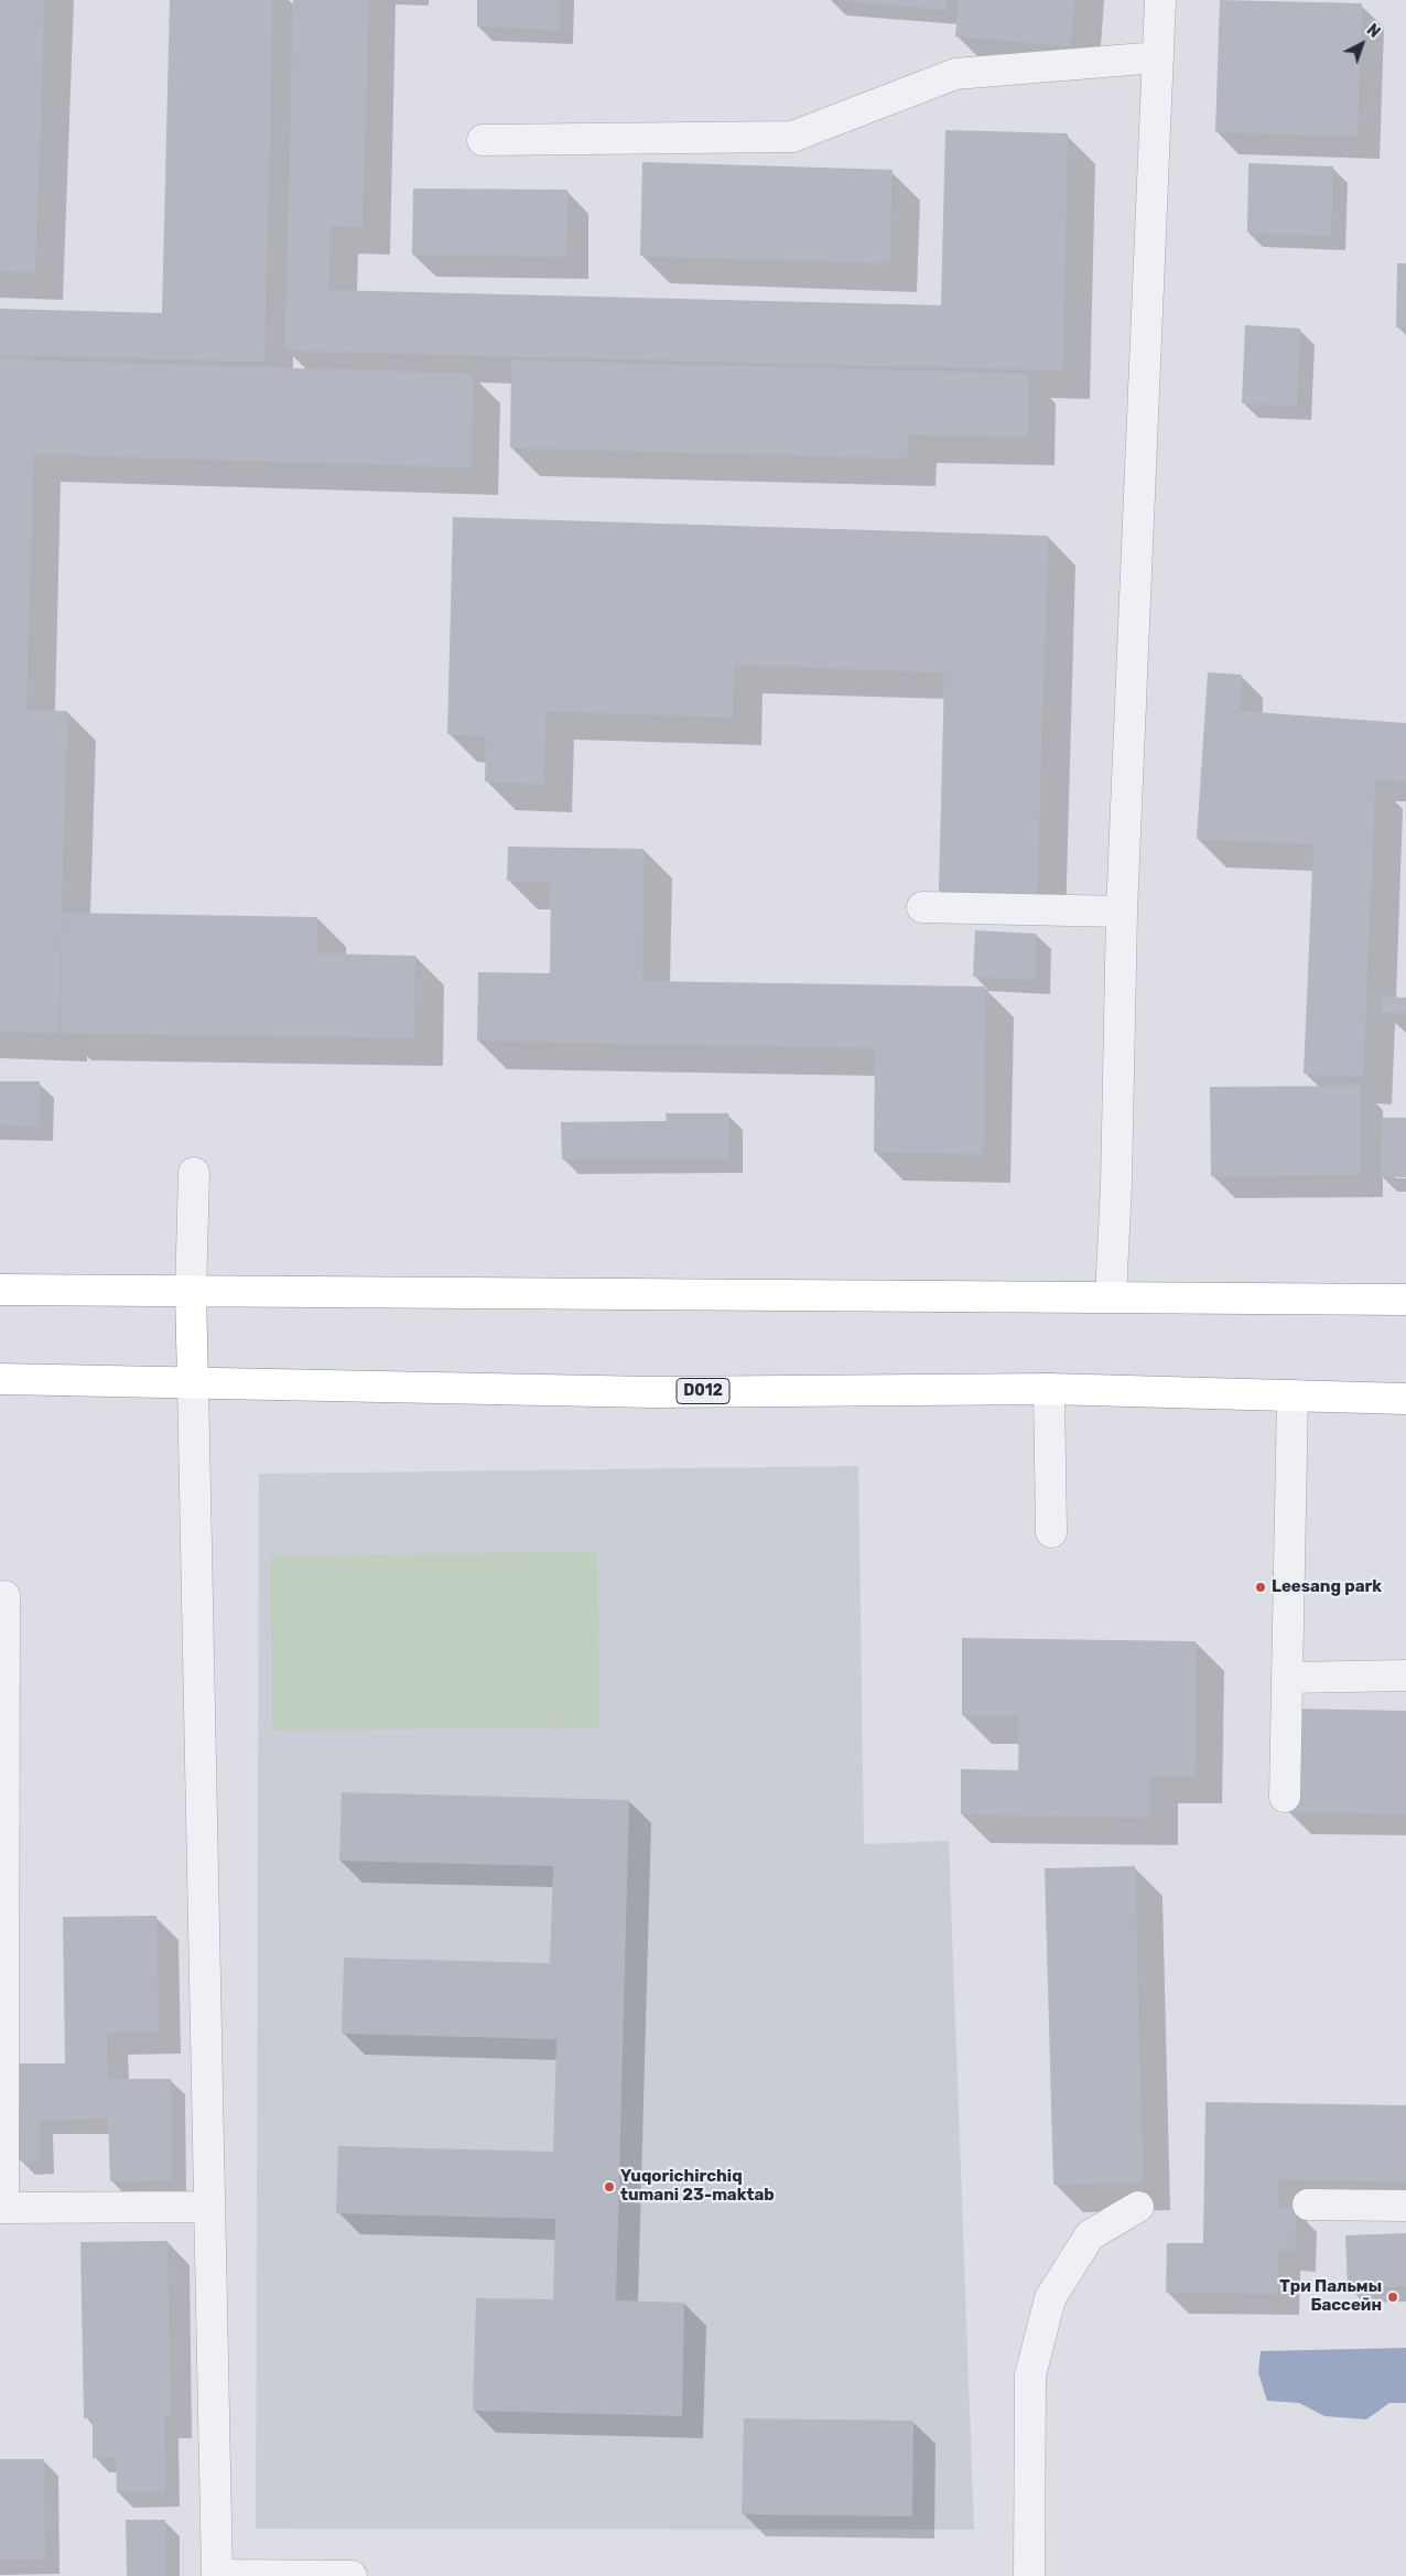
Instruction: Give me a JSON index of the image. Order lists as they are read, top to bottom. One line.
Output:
{"streets":{"highway":["D012"]},"places":["Leesang park","Yuqorichirchiq tumani 23-maktab","Три Пальмы Бассейн"],"north":"top right"}
